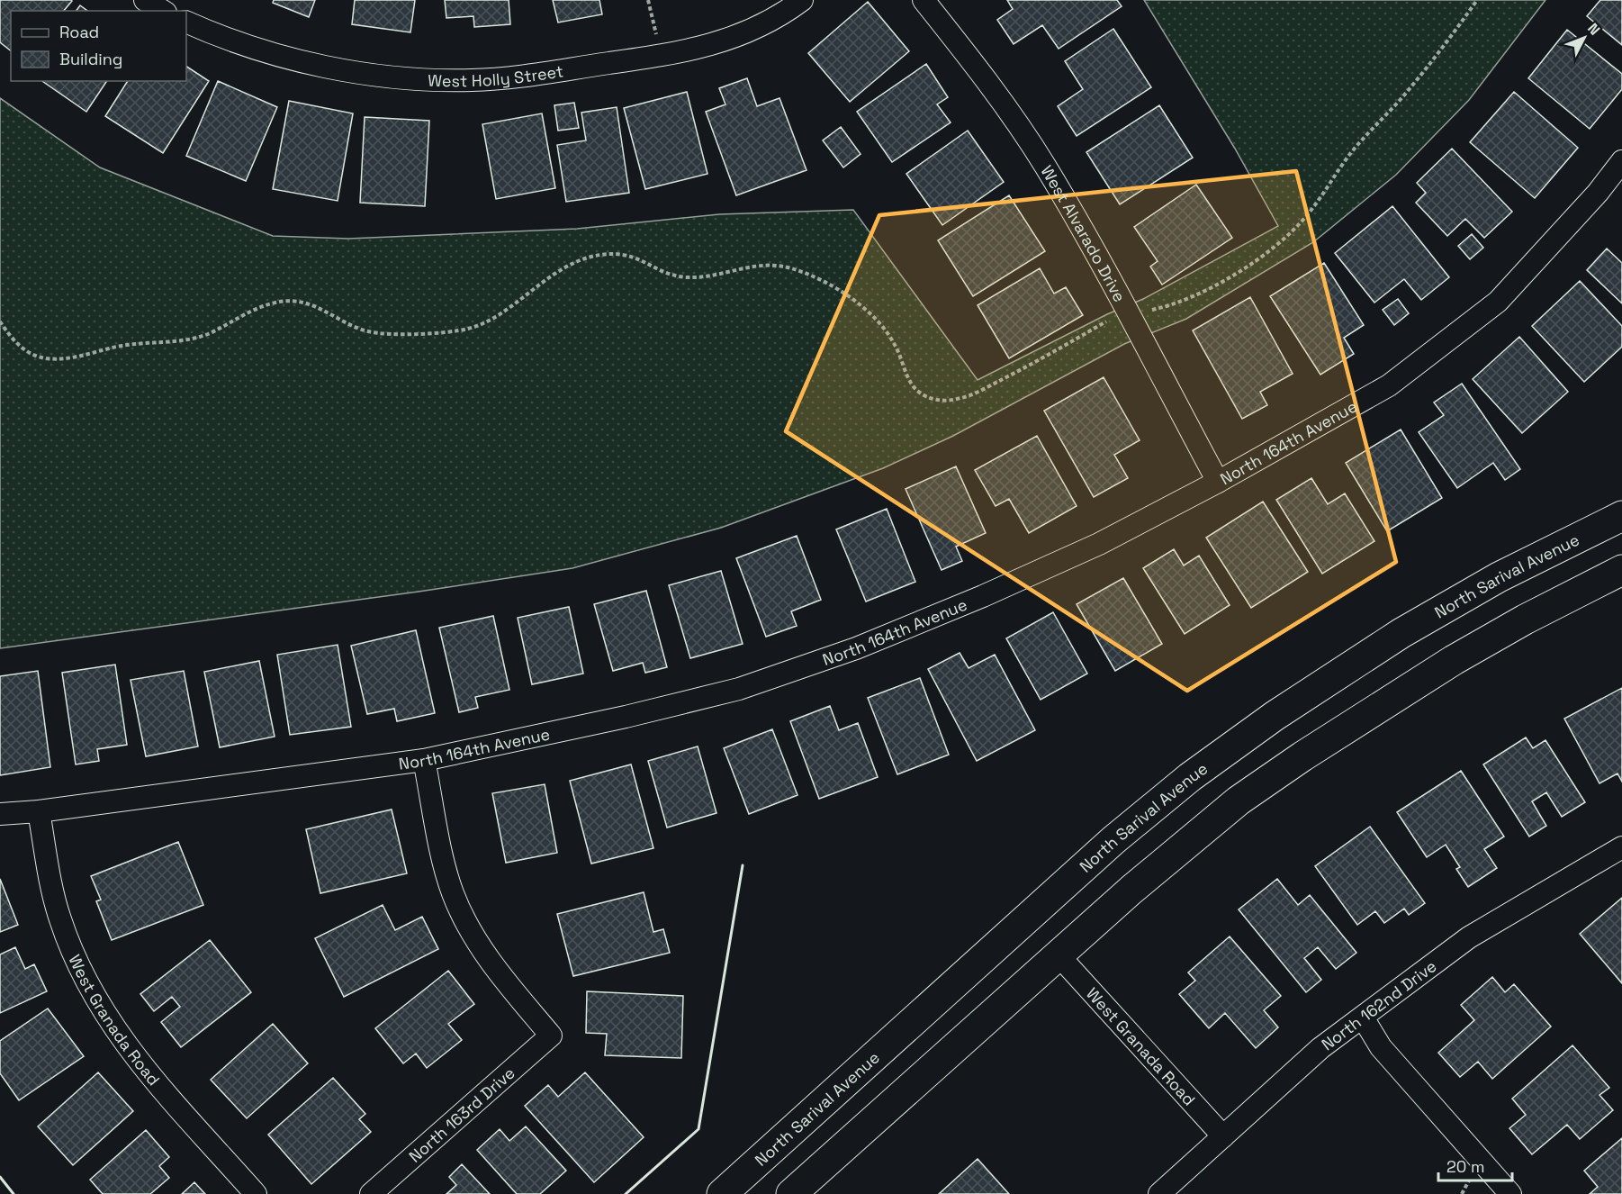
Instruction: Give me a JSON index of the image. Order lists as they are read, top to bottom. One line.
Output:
{"streets":{"main road":["North Sarival Avenue"],"street":["West Holly Street","West Alvarado Drive","North 164th Avenue","North 162nd Drive","West Granada Road","North 163rd Drive"]},"crossings":[["West Alvarado Drive","North 164th Avenue"],["North 164th Avenue","West Granada Road"],["North 164th Avenue","North 163rd Drive"],["North 162nd Drive","West Granada Road"]],"legend":["Road","Building"],"scale_bar":"20 m","north":"top right"}
